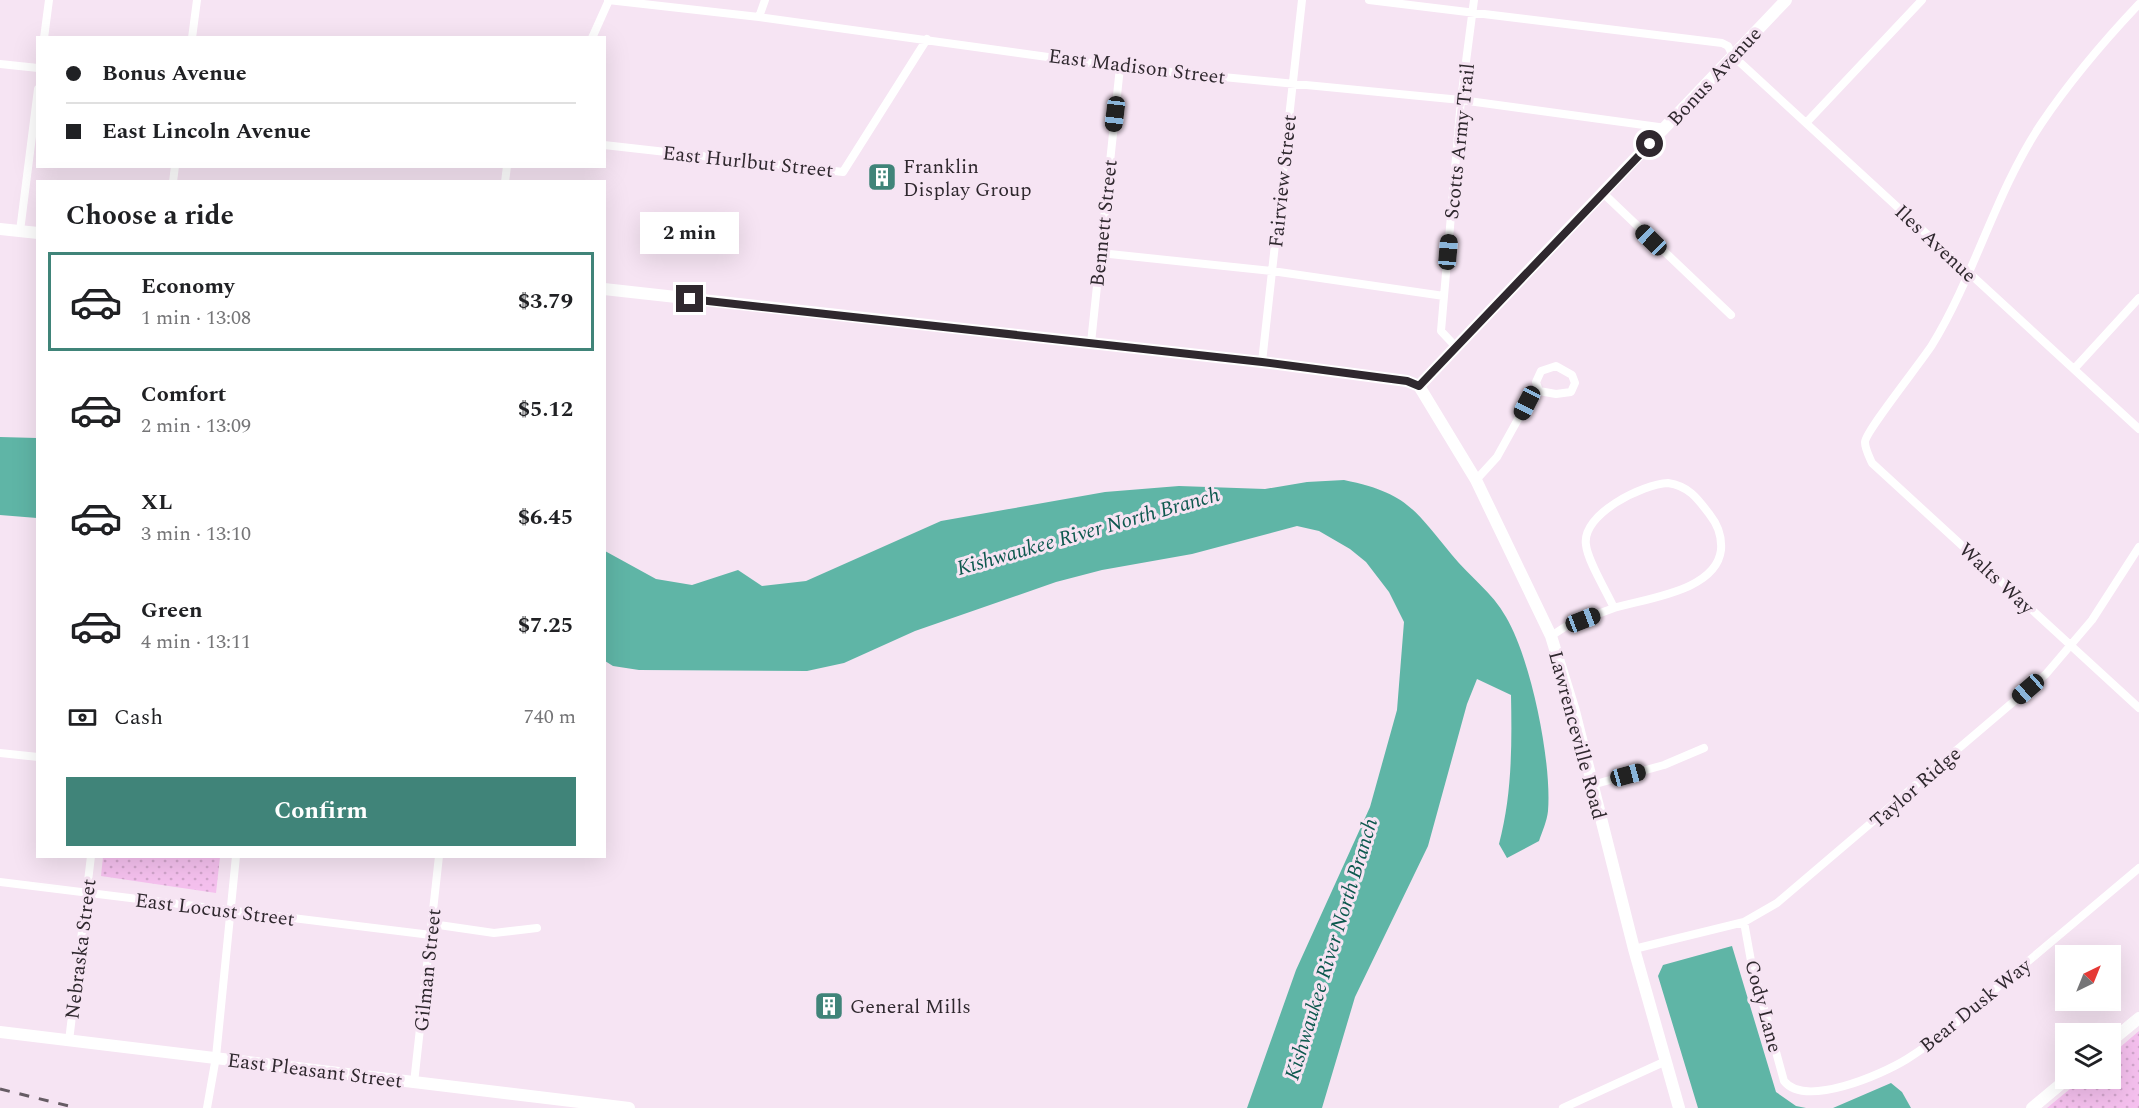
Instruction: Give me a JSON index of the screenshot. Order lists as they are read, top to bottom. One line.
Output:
{"streets":{"street":["East Madison Street","Bonus Avenue","Scotts Army Trail","East Hurlbut Street","Fairview Street","Bennett Street","Iles Avenue","Walts Way","Lawrenceville Road","Taylor Ridge","East Locust Street","Nebraska Street","Gilman Street","Bear Dusk Way","Cody Lane","East Pleasant Street"]},"crossings":[["East Madison Street","Bonus Avenue"],["East Madison Street","Scotts Army Trail"],["East Madison Street","East Hurlbut Street"],["East Madison Street","Fairview Street"],["East Madison Street","Bennett Street"],["Bonus Avenue","Scotts Army Trail"],["Bonus Avenue","Iles Avenue"],["Bonus Avenue","Lawrenceville Road"],["Scotts Army Trail","Iles Avenue"],["Iles Avenue","Walts Way"],["Walts Way","Taylor Ridge"],["Lawrenceville Road","Taylor Ridge"],["Taylor Ridge","Cody Lane"],["East Locust Street","Nebraska Street"],["East Locust Street","Gilman Street"],["Nebraska Street","East Pleasant Street"],["Gilman Street","East Pleasant Street"],["Bear Dusk Way","Cody Lane"]],"water":["Kishwaukee River North Branch"],"places":{"building":["Franklin Display Group","General Mills"]},"north":"top right","page":{"banner":["Bonus Avenue","East Lincoln Avenue"],"heading":"Choose a ride","bubble":"2 min","list":[{"name":"Economy","note":"1 min · 13:08","value":"$3.79"},{"name":"Comfort","note":"2 min · 13:09","value":"$5.12"},{"name":"XL","note":"3 min · 13:10","value":"$6.45"},{"name":"Green","note":"4 min · 13:11","value":"$7.25"}],"pay":["Cash","740 m"],"buttons":"Confirm"}}
